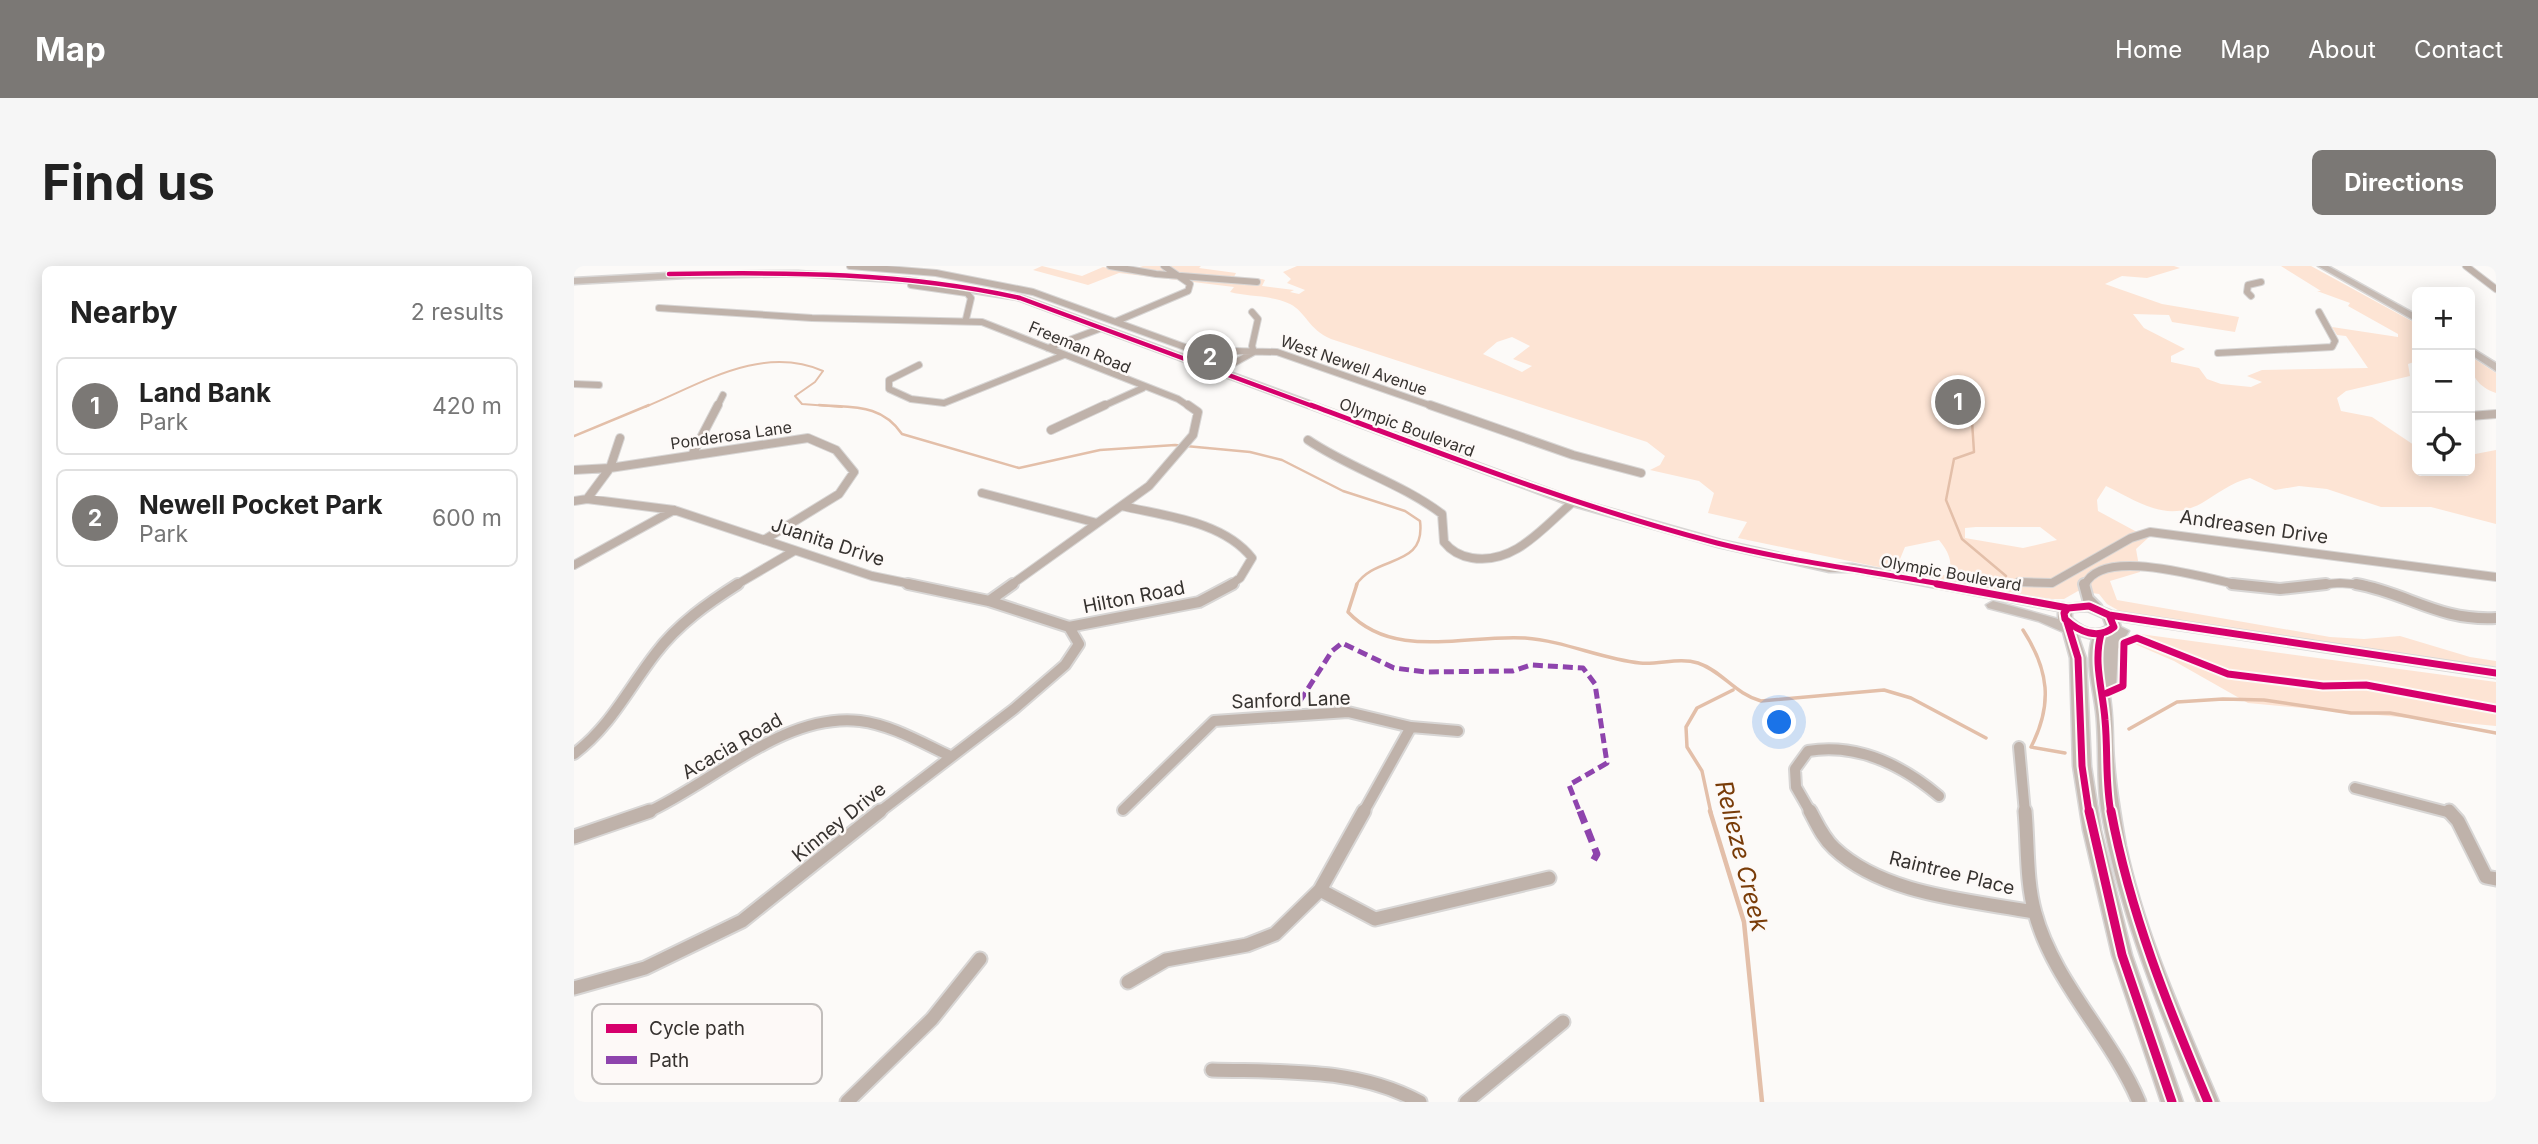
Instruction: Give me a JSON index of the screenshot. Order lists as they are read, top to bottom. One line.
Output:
{"streets":{"main road":["Olympic Boulevard"],"street":["Freeman Road","West Newell Avenue","Ponderosa Lane","Andreasen Drive","Juanita Drive","Hilton Road","Sanford Lane","Acacia Road","Kinney Drive","Raintree Place"]},"crossings":[["Freeman Road","Juanita Drive"],["Freeman Road","Hilton Road"],["Ponderosa Lane","Juanita Drive"],["Juanita Drive","Hilton Road"],["Juanita Drive","Kinney Drive"],["Hilton Road","Kinney Drive"],["Acacia Road","Kinney Drive"]],"water":["Relieze Creek"],"legend":["Cycle path","Path"],"page":{"header":"Map","nav":["Home","Map","About","Contact"],"buttons":"Directions","title":"Find us","heading":["Nearby","2 results"],"map_buttons":["+","−"],"pins":["2","1"],"list":[{"mark":"1","name":"Land Bank","note":"Park","value":"420 m"},{"mark":"2","name":"Newell Pocket Park","note":"Park","value":"600 m"}]}}
